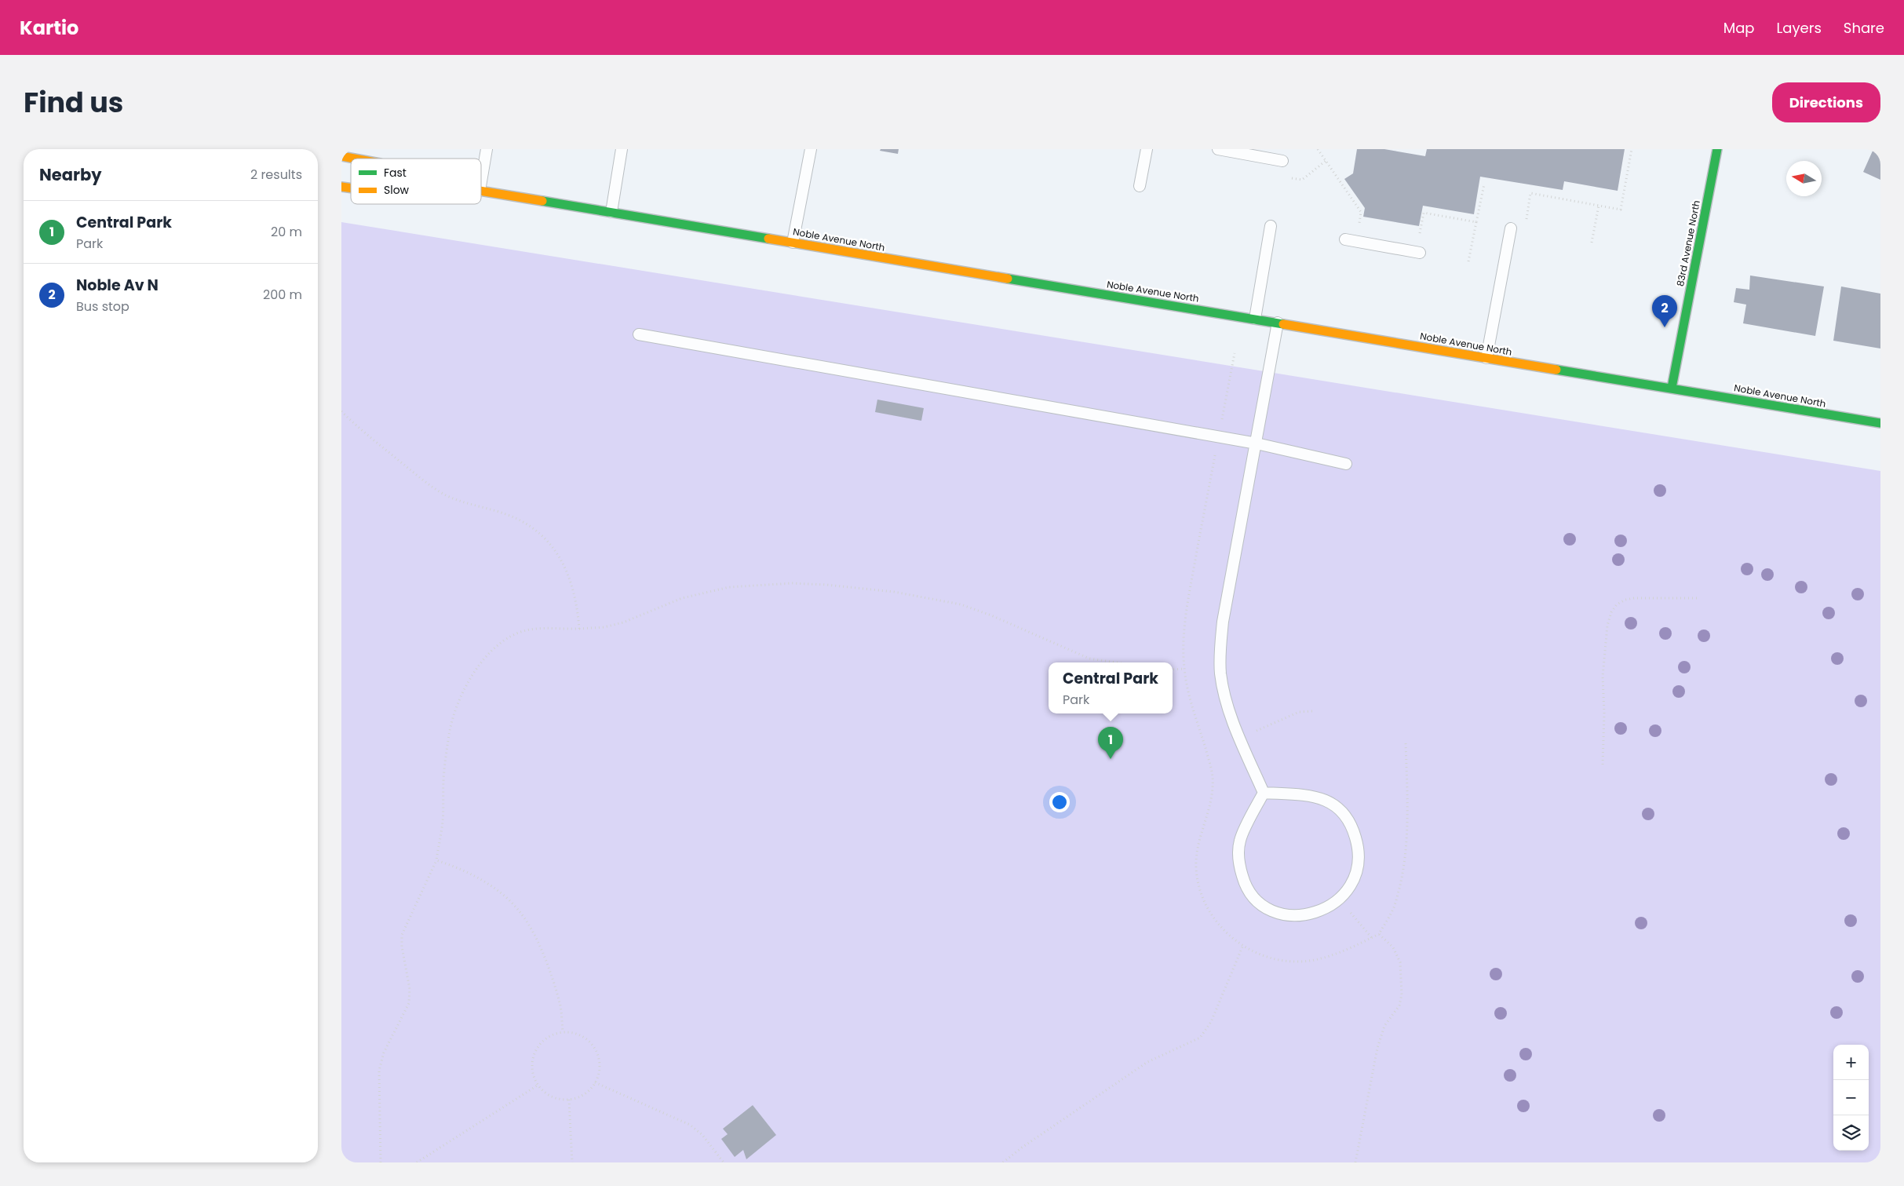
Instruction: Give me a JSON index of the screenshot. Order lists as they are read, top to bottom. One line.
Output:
{"streets":{"street":["Noble Avenue North","83rd Avenue North"]},"crossings":[["Noble Avenue North","83rd Avenue North"]],"legend":["Fast","Slow"],"north":"left","page":{"header":"Kartio","nav":["Map","Layers","Share"],"title":"Find us","buttons":"Directions","heading":["Nearby","2 results"],"list":[{"mark":"1","name":"Central Park","note":"Park","value":"20 m"},{"mark":"2","name":"Noble Av N","note":"Bus stop","value":"200 m"}],"pins":["2","1"],"popup":["Central Park","Park"],"map_buttons":["+","−"]}}
